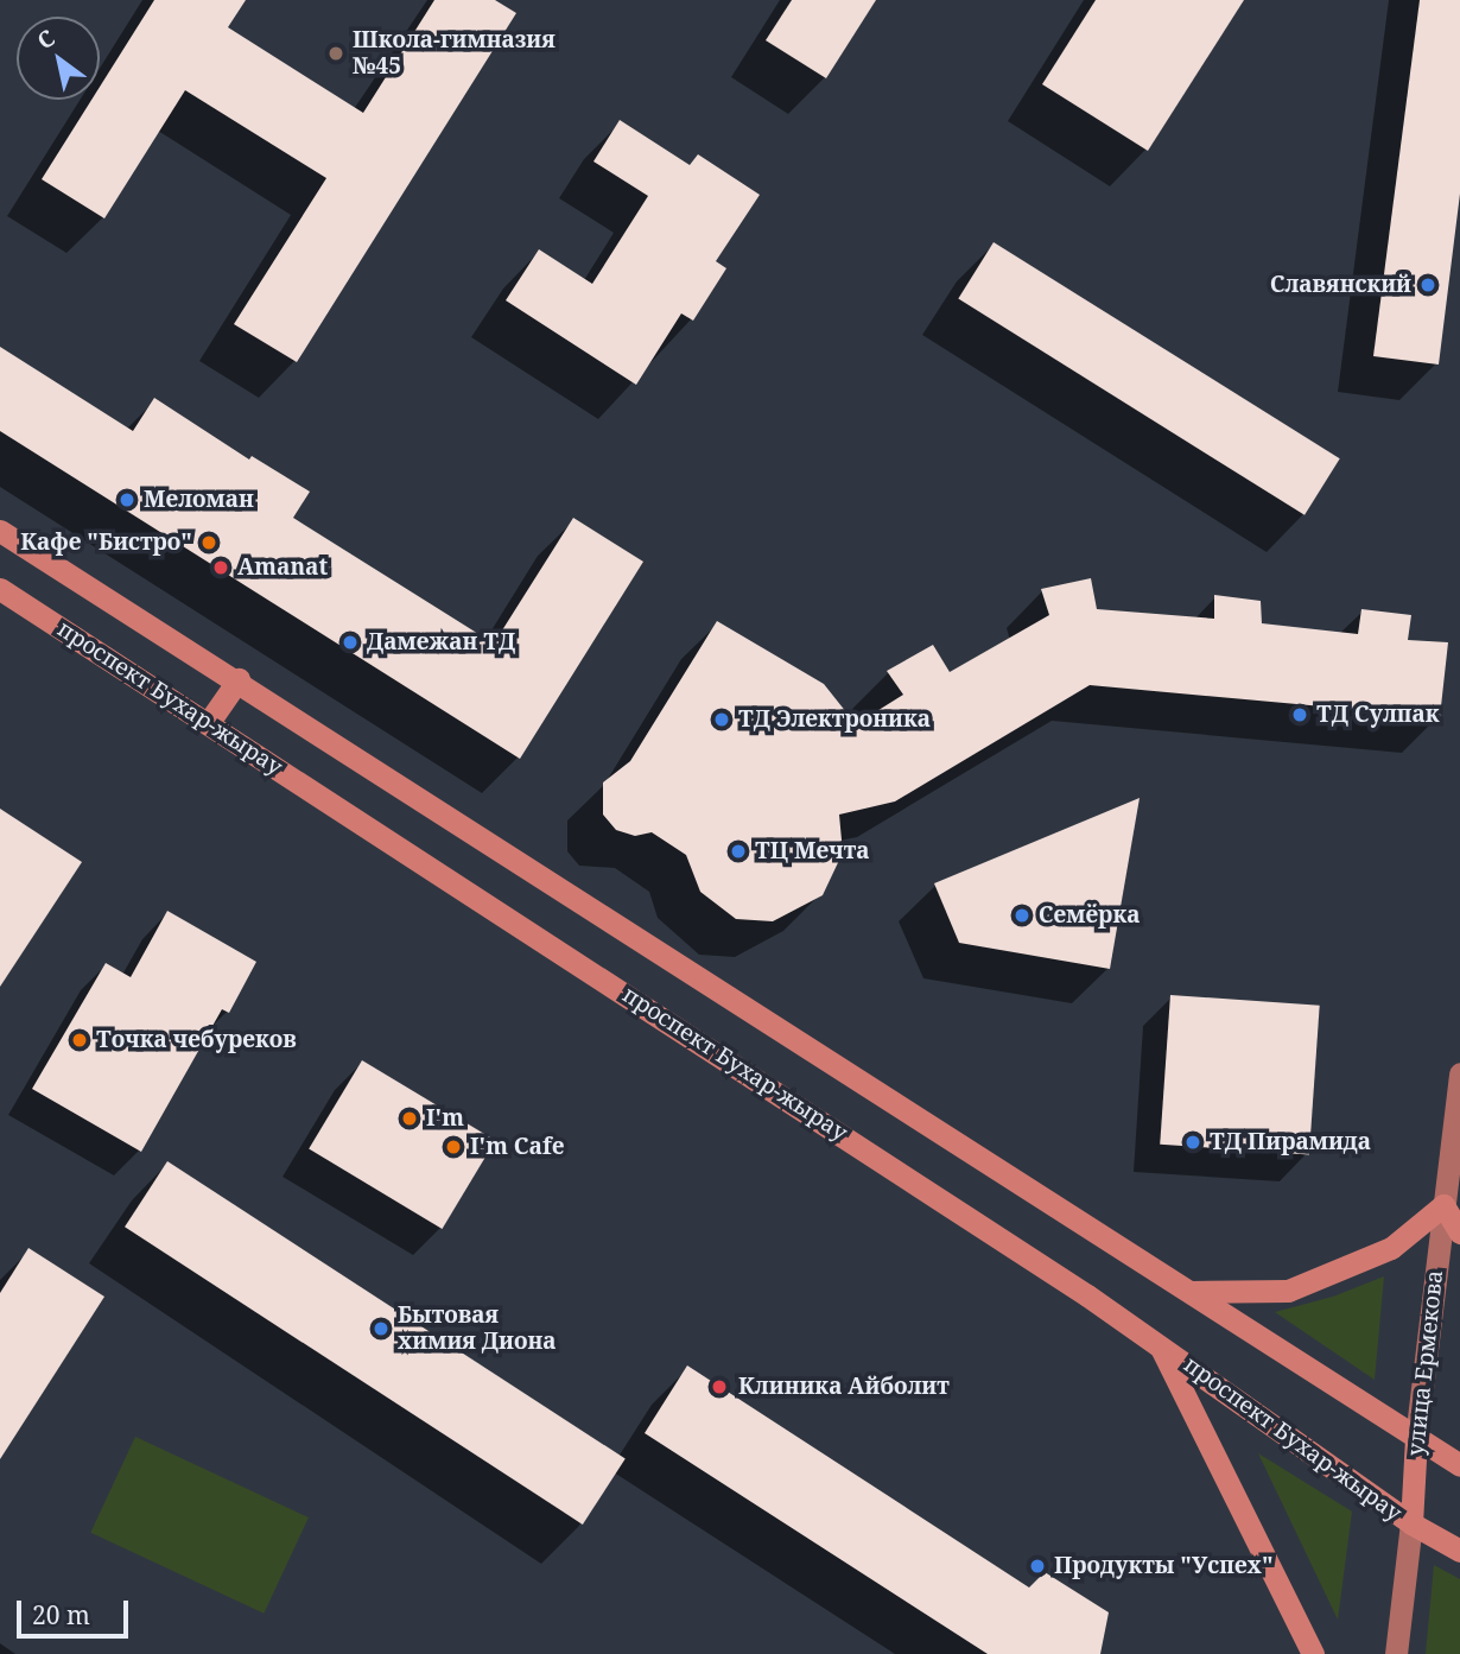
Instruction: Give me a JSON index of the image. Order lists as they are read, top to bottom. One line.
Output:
{"streets":{"main road":["проспект Бухар-жырау","улица Ермекова"]},"crossings":[["проспект Бухар-жырау","улица Ермекова"]],"places":["Школа-гимназия №45","Славянский","Меломан","Кафе \"Бистро\"","Amanat","Дамежан ТД","ТД Сулпак","ТД Электроника","ТЦ Мечта","Семёрка","Точка чебуреков","I'm","ТД Пирамида","I'm Cafe","Бытовая химия Диона","Клиника Айболит","Продукты \"Успех\""],"scale_bar":"20 m","north":"top left"}
